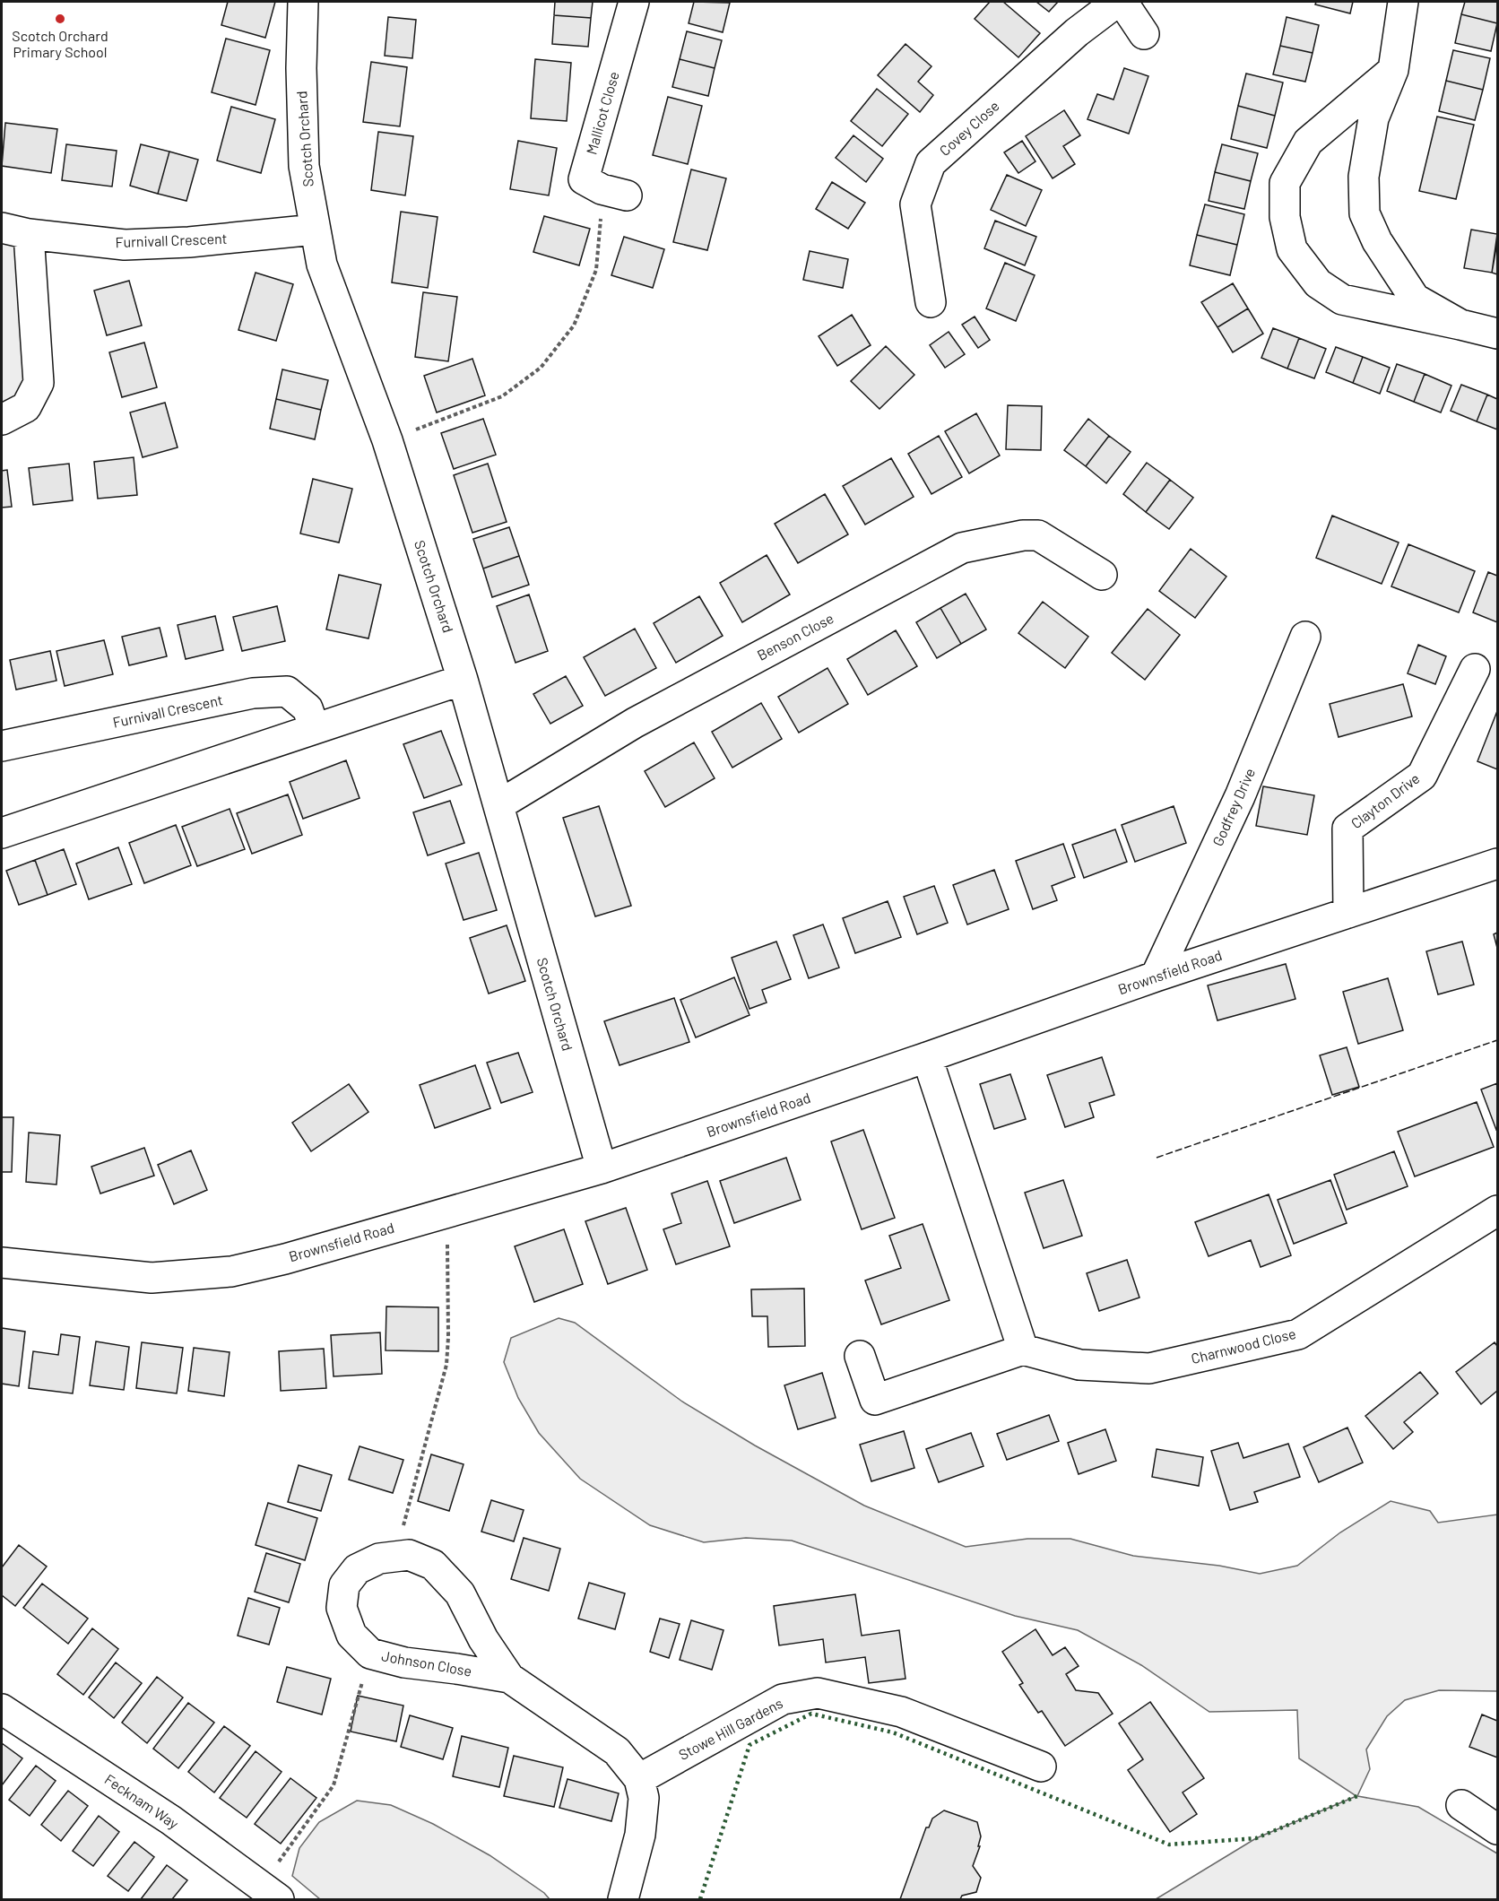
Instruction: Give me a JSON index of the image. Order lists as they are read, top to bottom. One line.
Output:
{"streets":{"street":["Mallicot Close","Covey Close","Scotch Orchard","Furnivall Crescent","Benson Close","Clayton Drive","Godfrey Drive","Brownsfield Road","Charnwood Close","Johnson Close","Stowe Hill Gardens","Fecknam Way"]},"crossings":[["Scotch Orchard","Furnivall Crescent"],["Scotch Orchard","Benson Close"],["Scotch Orchard","Brownsfield Road"],["Clayton Drive","Brownsfield Road"],["Godfrey Drive","Brownsfield Road"],["Johnson Close","Stowe Hill Gardens"]],"places":["Scotch Orchard Primary School"]}
